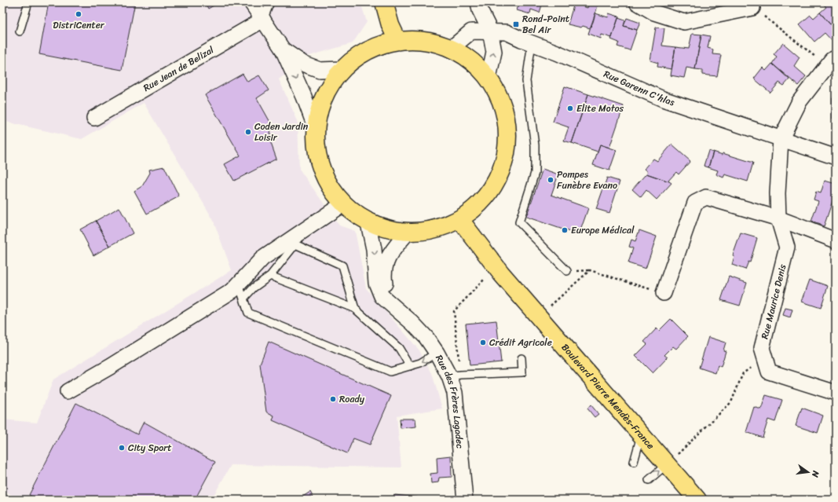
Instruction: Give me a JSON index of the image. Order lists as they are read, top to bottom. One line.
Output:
{"streets":{"main road":["Boulevard Pierre Mendès-France"],"street":["Rue Jean de Belizal","Rue Garenn C'hlas","Rue Maurice Denis","Rue des Frères Lagadec"]},"crossings":[["Rue Garenn C'hlas","Rue Maurice Denis"]],"places":{"other":["DistriCenter","Elite Motos","Coden Jardin Loisir","Pompes Funèbre Evano","Europe Médical","Crédit Agricole","Roady","City Sport"],"transit":["Rond-Point Bel Air"]},"north":"right"}
